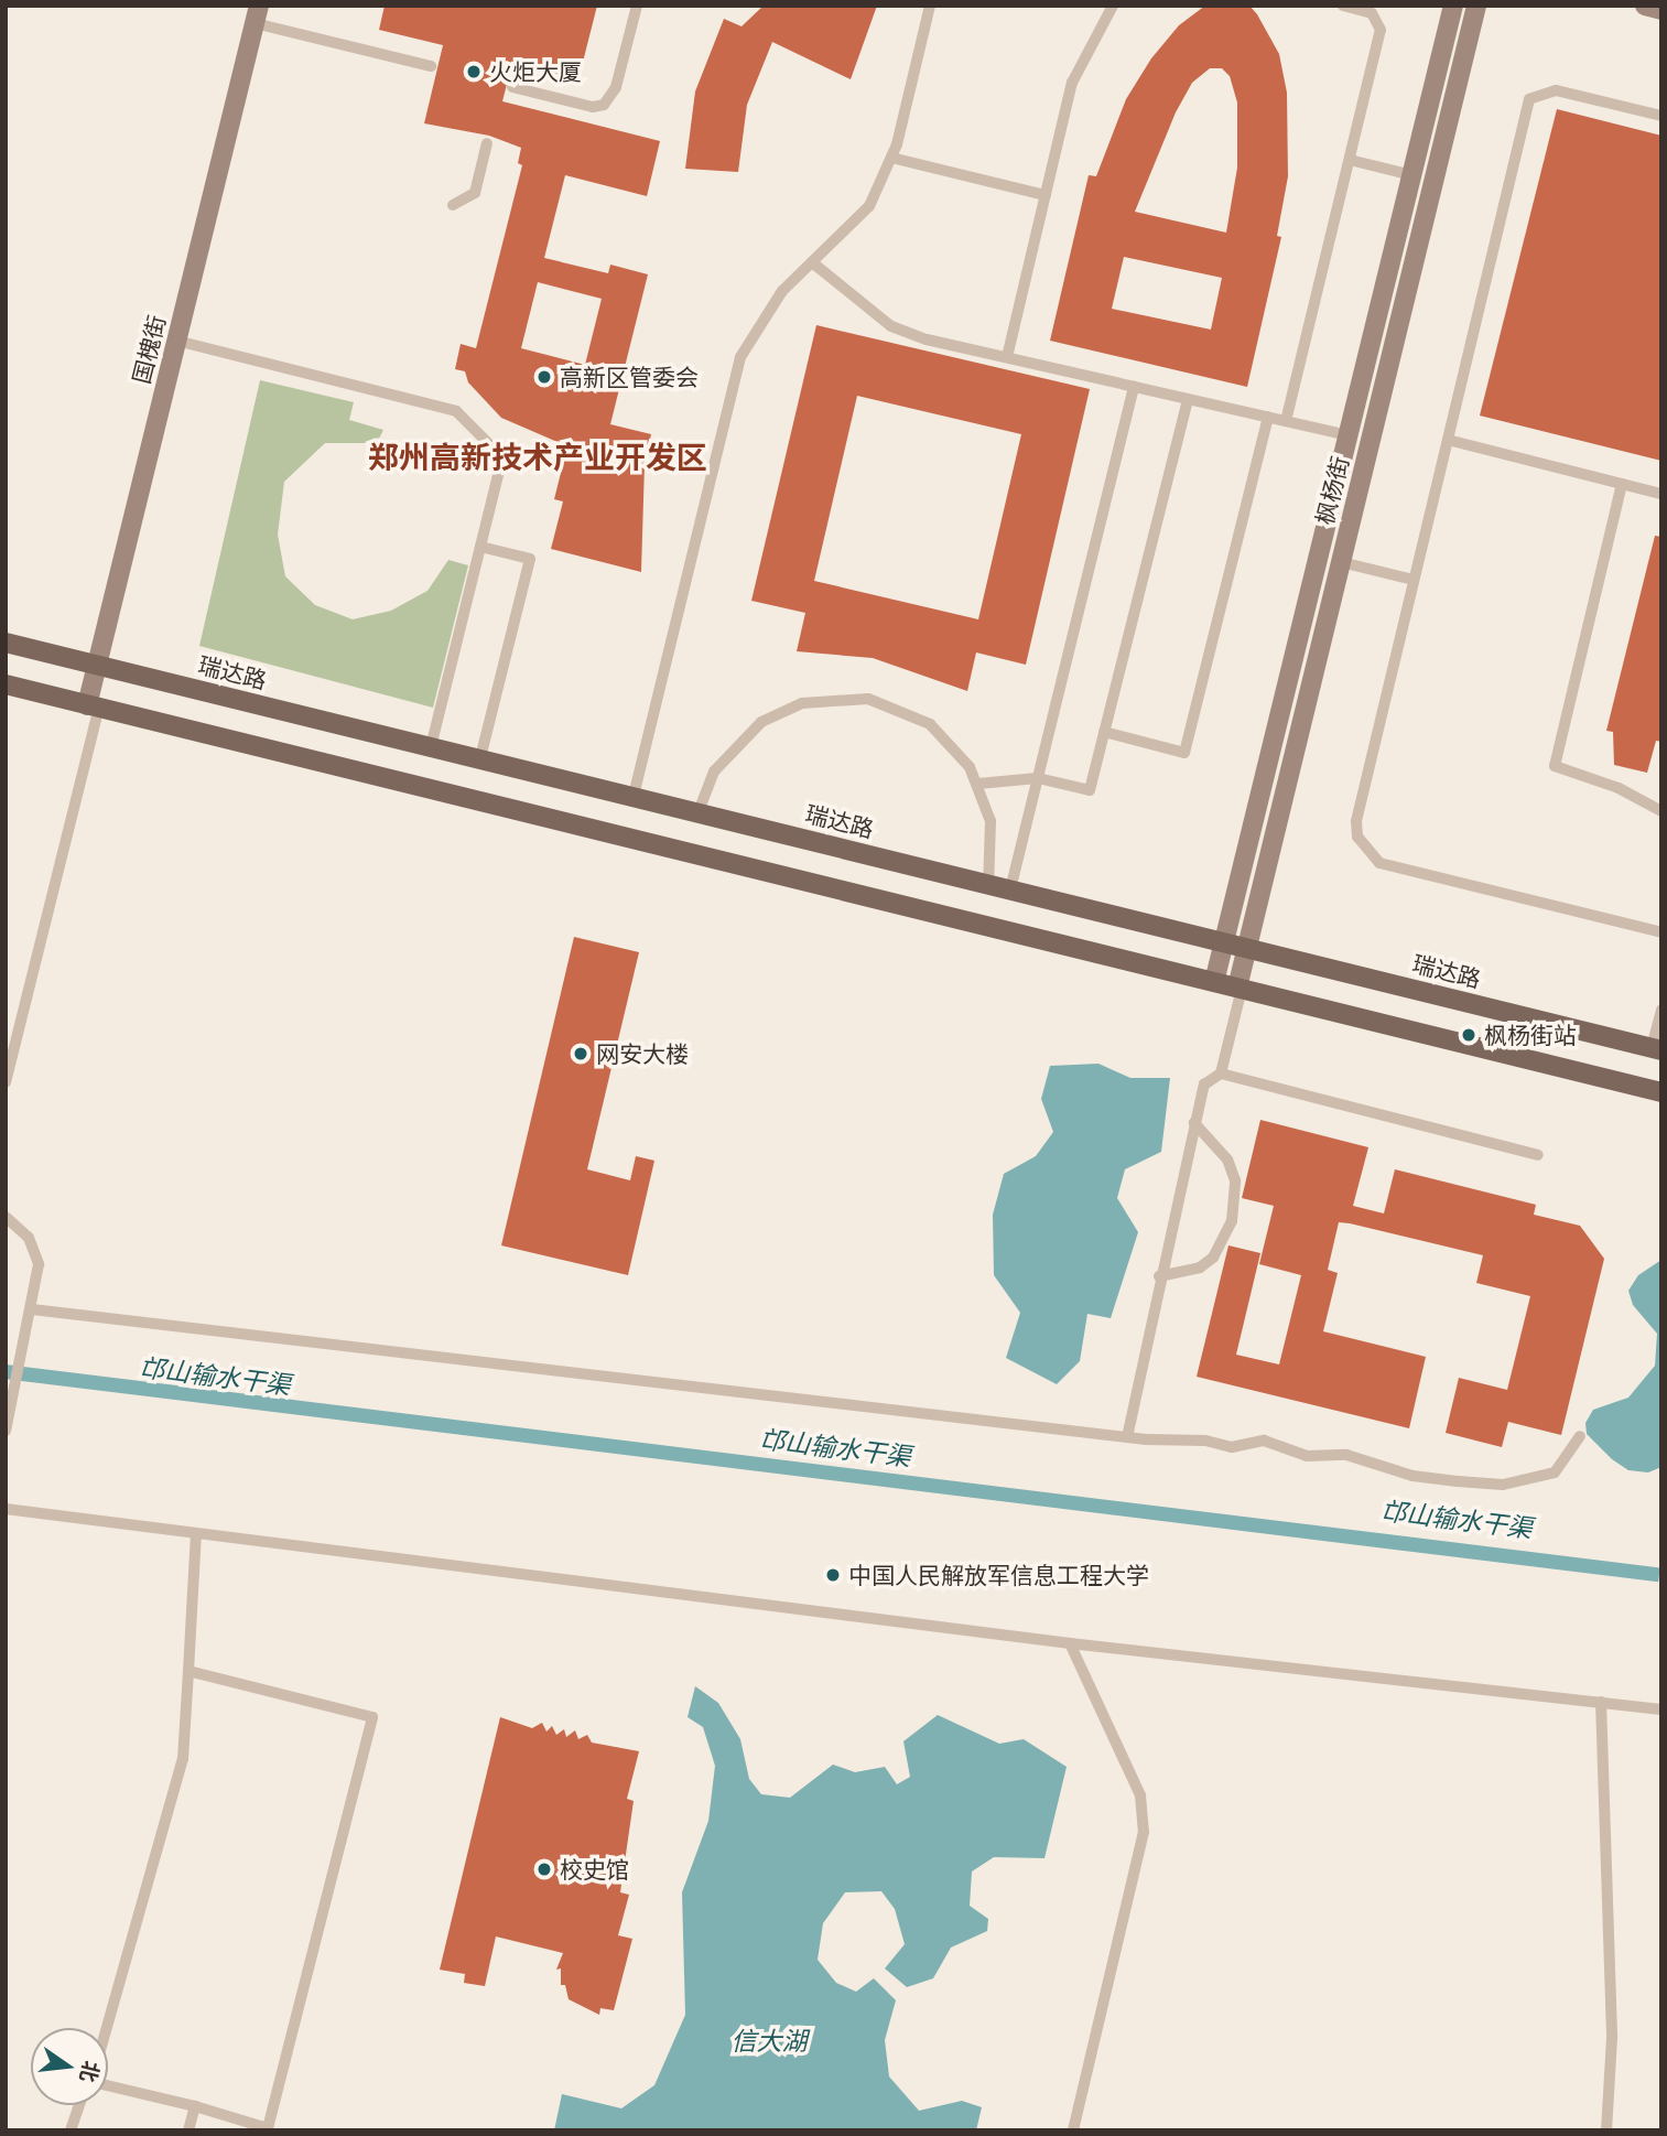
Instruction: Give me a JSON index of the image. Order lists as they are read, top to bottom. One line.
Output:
{"streets":{"main road":["瑞达路"],"street":["国槐街","枫杨街"]},"crossings":[["国槐街","瑞达路"],["枫杨街","瑞达路"]],"districts":["郑州高新技术产业开发区"],"water":["邙山输水干渠","信大湖"],"places":["火炬大厦","高新区管委会","枫杨街站","网安大楼","中国人民解放军信息工程大学","校史馆"],"north":"right"}
